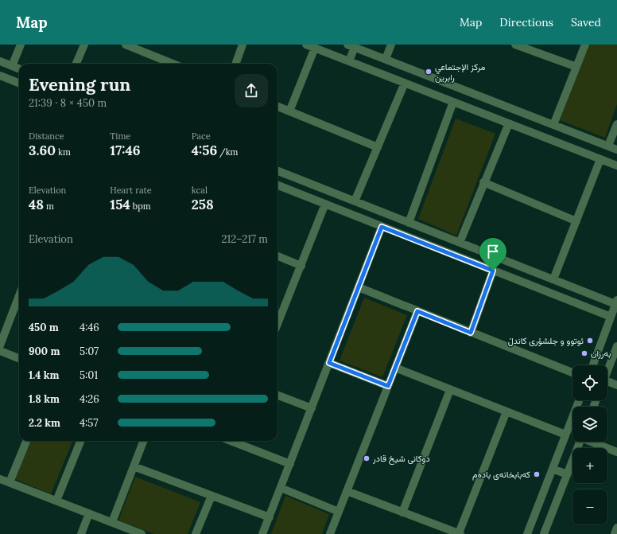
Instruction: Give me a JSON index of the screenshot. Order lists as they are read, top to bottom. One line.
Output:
{"places":["مركز الإجتماعي رابرين","ئوتوو و جلشۆری کاندڵ","بەرزان","دوکانی شیخ قادر","کەبابخانەی بادەم"],"page":{"header":"Map","nav":["Map","Directions","Saved"],"heading":["Evening run","21:39 · 8 × 450 m"],"stats":[["Distance","3.60 km"],["Time","17:46"],["Pace","4:56 /km"],["Elevation","48 m"],["Heart rate","154 bpm"],["kcal","258"]],"chart":["Elevation","212–217 m"],"list":[{"name":"450 m","note":"4:46"},{"name":"900 m","note":"5:07"},{"name":"1.4 km","note":"5:01"},{"name":"1.8 km","note":"4:26"},{"name":"2.2 km","note":"4:57"}],"map_buttons":["+","−"]}}
